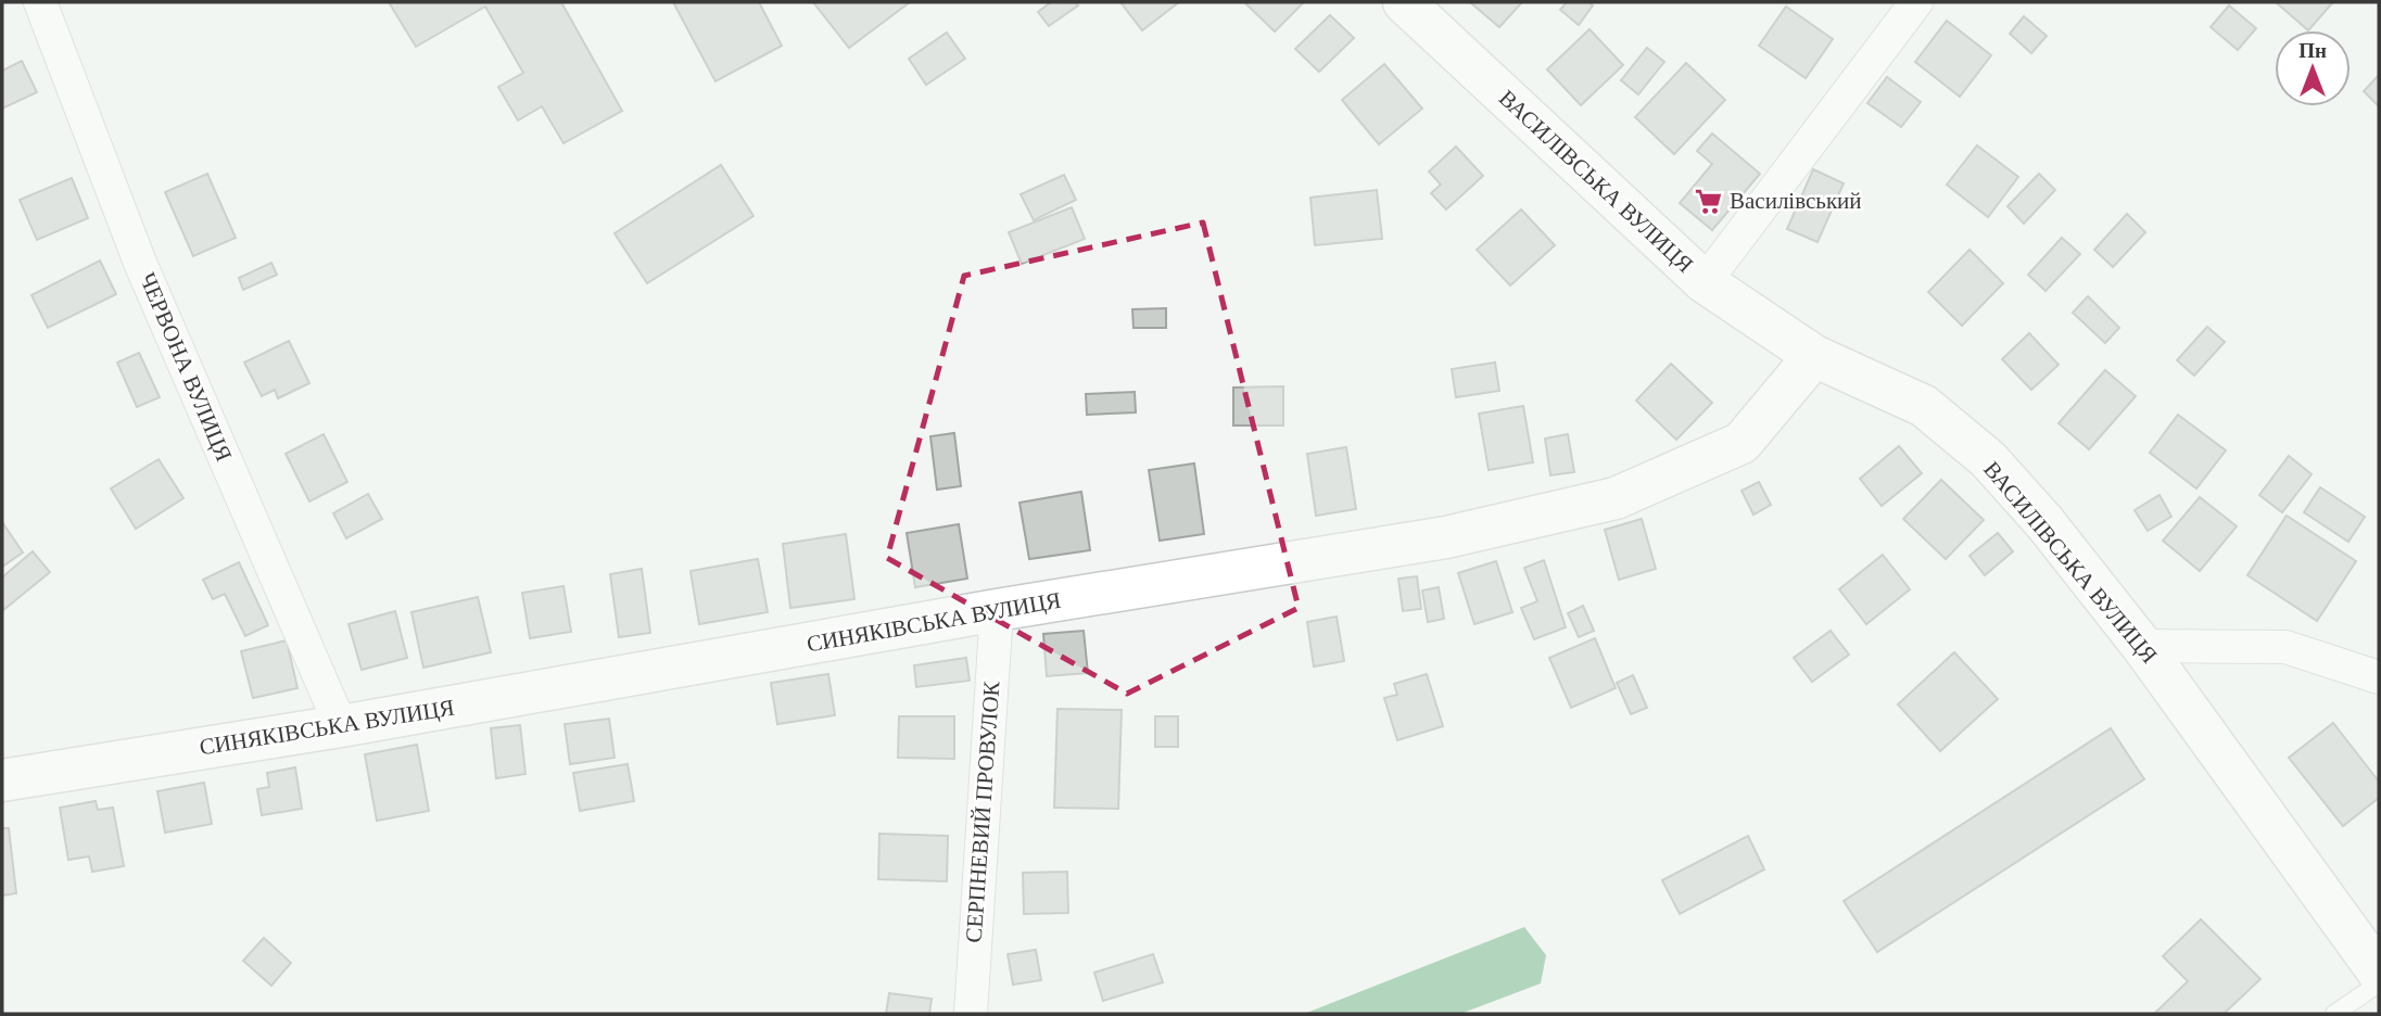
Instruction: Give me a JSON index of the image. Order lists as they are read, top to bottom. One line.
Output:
{"streets":{"street":["ВАСИЛІВСЬКА ВУЛИЦЯ","ЧЕРВОНА ВУЛИЦЯ","СИНЯКІВСЬКА ВУЛИЦЯ","СЕРПНЕВИЙ ПРОВУЛОК"]},"crossings":[["ВАСИЛІВСЬКА ВУЛИЦЯ","СИНЯКІВСЬКА ВУЛИЦЯ"],["ЧЕРВОНА ВУЛИЦЯ","СИНЯКІВСЬКА ВУЛИЦЯ"],["СИНЯКІВСЬКА ВУЛИЦЯ","СЕРПНЕВИЙ ПРОВУЛОК"]],"places":{"supermarket":["Василівський"]},"north":"top"}
